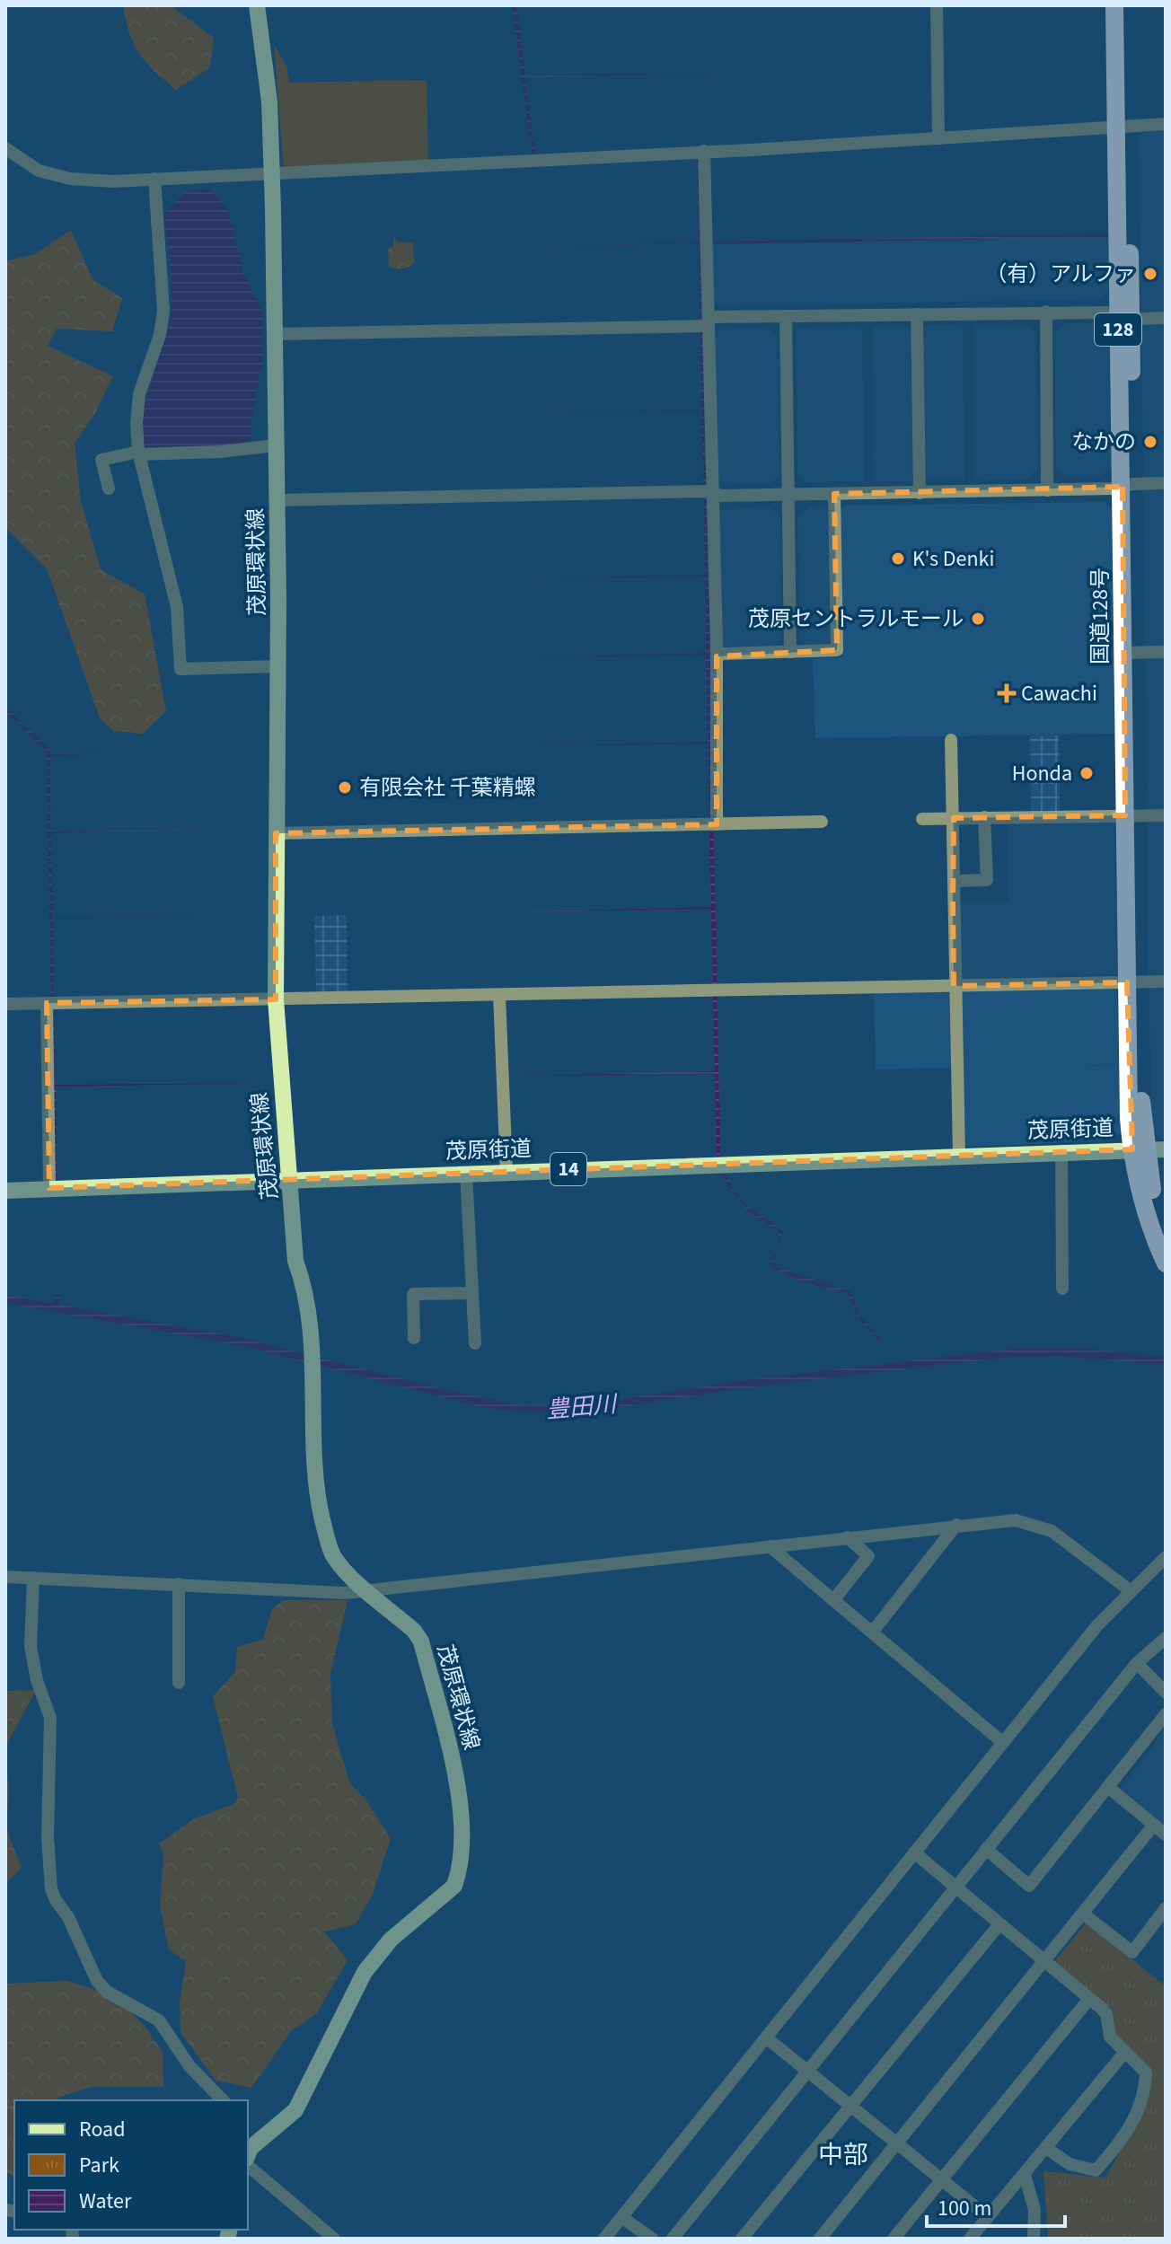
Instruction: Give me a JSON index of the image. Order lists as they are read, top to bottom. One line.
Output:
{"streets":{"highway":["128","国道128号"],"main road":["茂原環状線","茂原街道","14"]},"crossings":[["茂原環状線","茂原街道"],["国道128号","茂原街道"]],"districts":["中部"],"water":["豊田川"],"places":{"other":["（有）アルファ","なかの","K's Denki","茂原セントラルモール","Honda","有限会社 千葉精螺"],"health":["Cawachi"]},"legend":["Road","Park","Water"],"scale_bar":"100 m"}
